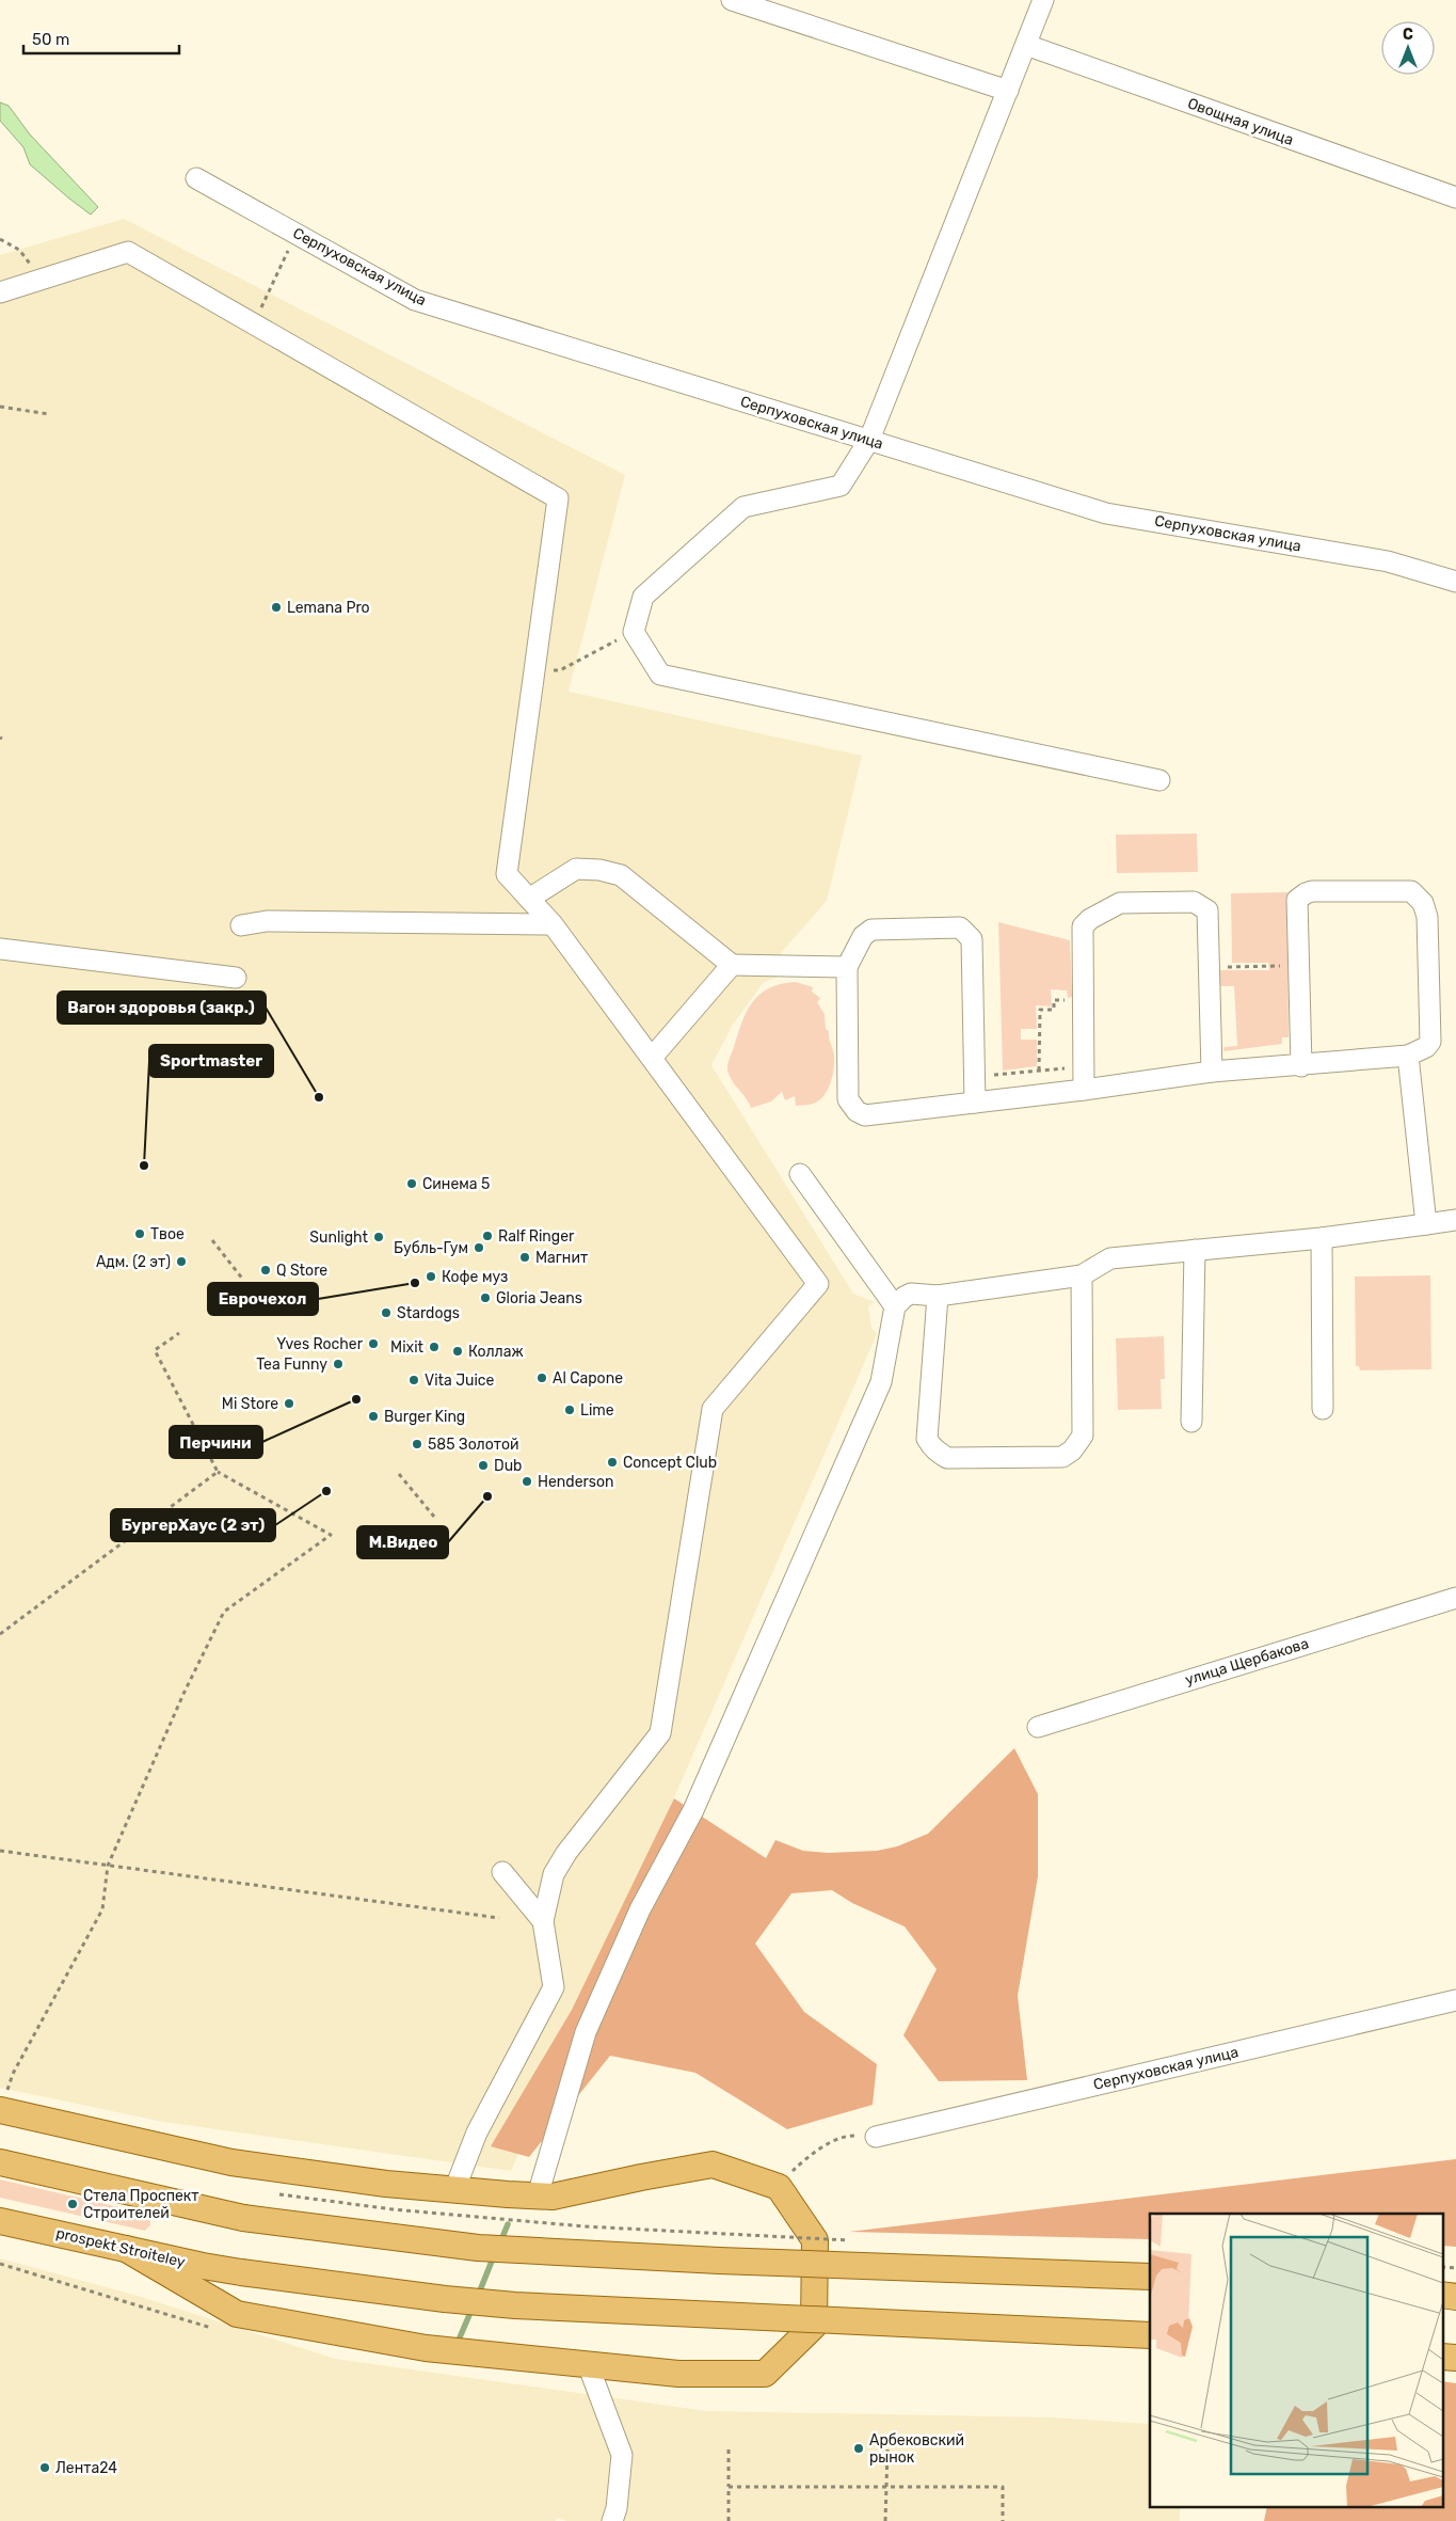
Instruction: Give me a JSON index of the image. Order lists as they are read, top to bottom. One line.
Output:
{"streets":{"main road":["prospekt Stroiteley"],"street":["Овощная улица","Серпуховская улица","улица Щербакова"]},"places":["Lemana Pro","Вагон здоровья (закр.)","Sportmaster","Синема 5","Твое","Ralf Ringer","Sunlight","Бубль-Гум","Магнит","Адм. (2 эт)","Q Store","Кофе муз","Еврочехол","Gloria Jeans","Stardogs","Yves Rocher","Mixit","Коллаж","Tea Funny","Al Capone","Vita Juice","Перчини","Mi Store","Lime","Burger King","585 Золотой","Concept Club","Dub","Henderson","БургерХаус (2 эт)","М.Видео","Стела Проспект Строителей","Арбековский рынок","Лента24"],"scale_bar":"50 m","north":"top"}
